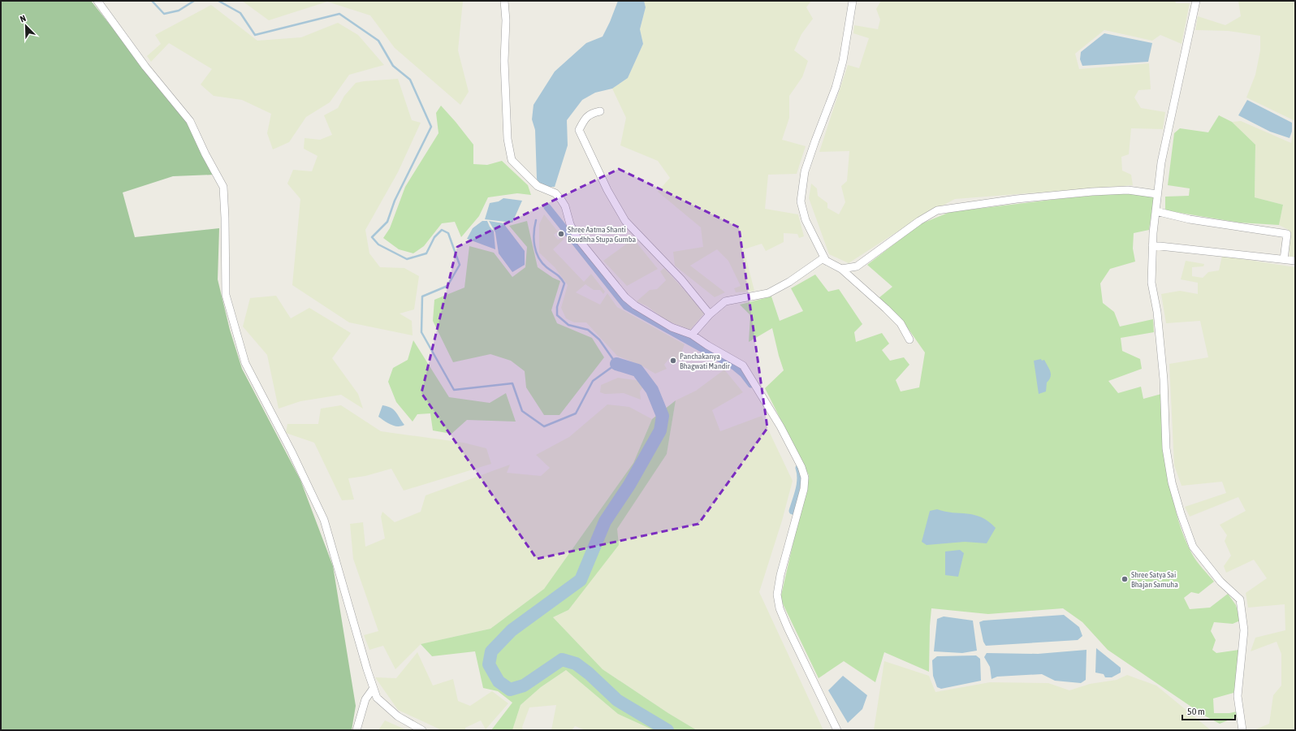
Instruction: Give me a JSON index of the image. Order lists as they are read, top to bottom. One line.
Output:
{"places":["Shree Aatma Shanti Boudhha Stupa Gumba","Panchakanya Bhagwati Mandir","Shree Satya Sai Bhajan Samuha"],"scale_bar":"50 m","north":"top left"}
